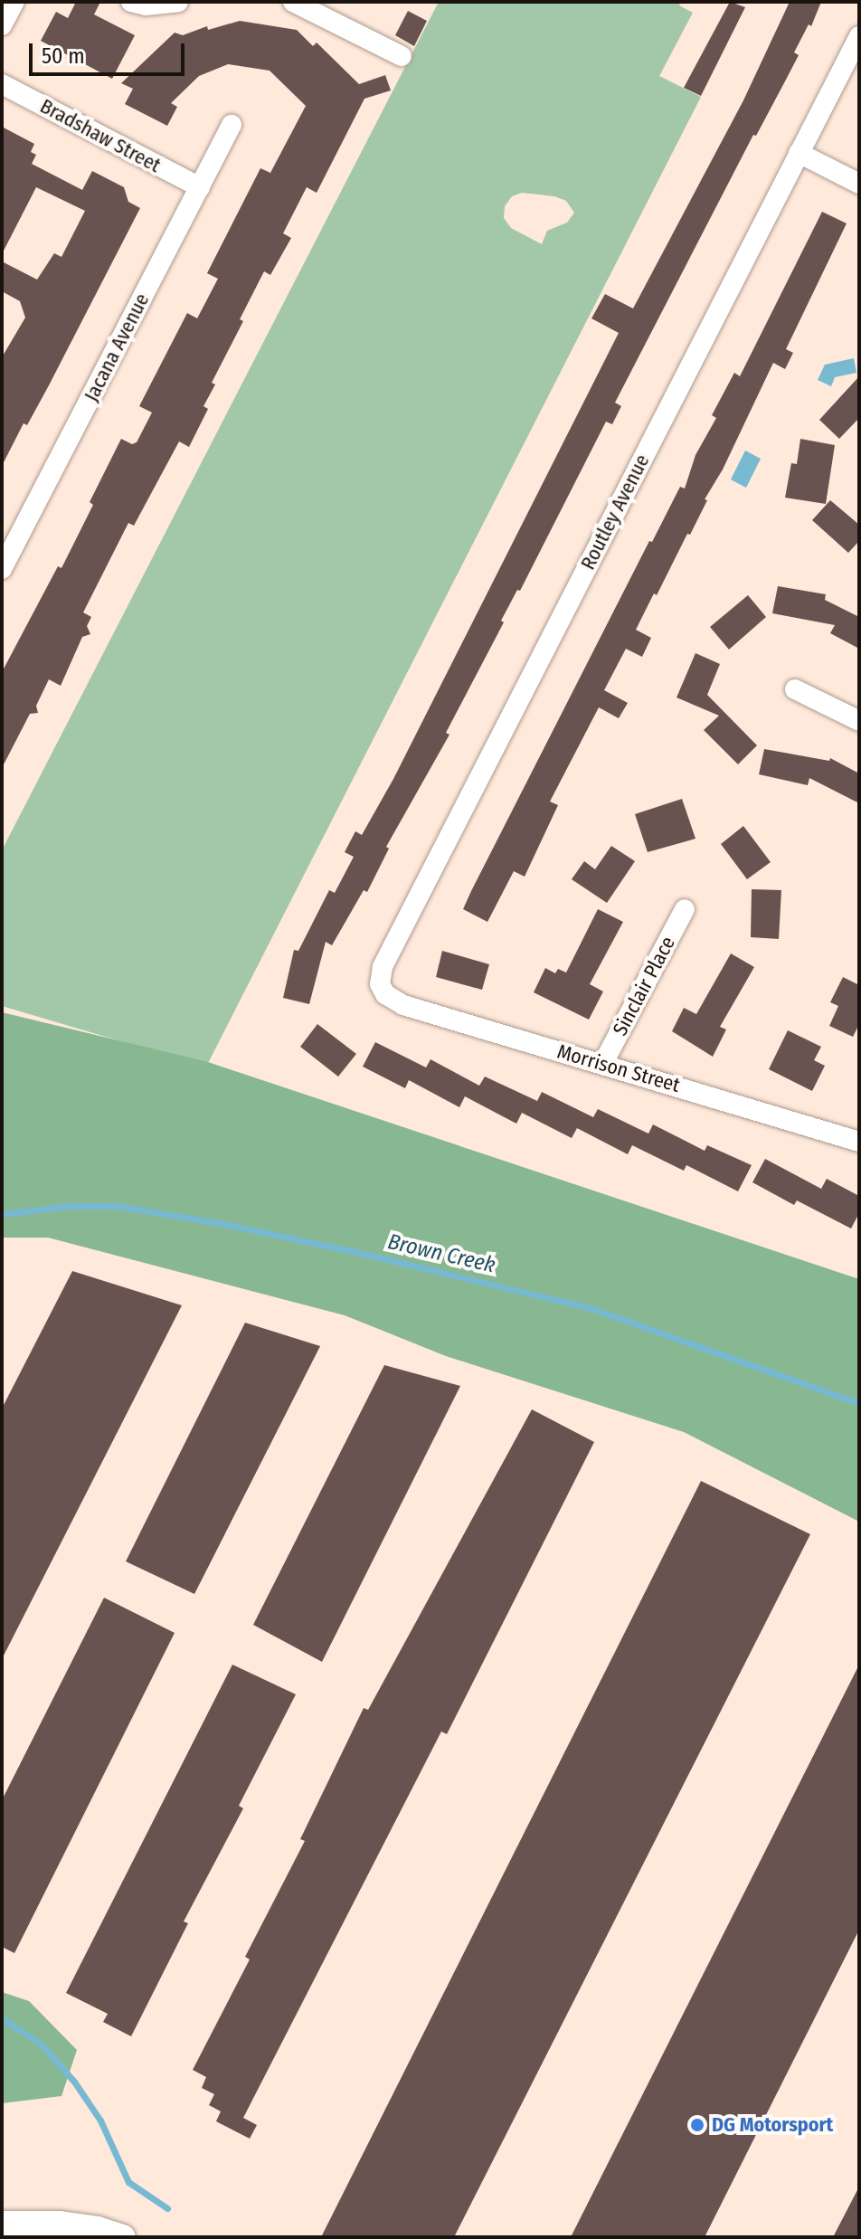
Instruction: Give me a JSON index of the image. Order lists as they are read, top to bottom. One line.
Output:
{"streets":{"street":["Bradshaw Street","Jacana Avenue","Routley Avenue","Sinclair Place","Morrison Street"]},"crossings":[["Bradshaw Street","Jacana Avenue"],["Routley Avenue","Morrison Street"],["Sinclair Place","Morrison Street"]],"water":["Brown Creek"],"places":["DG Motorsport"],"scale_bar":"50 m"}
